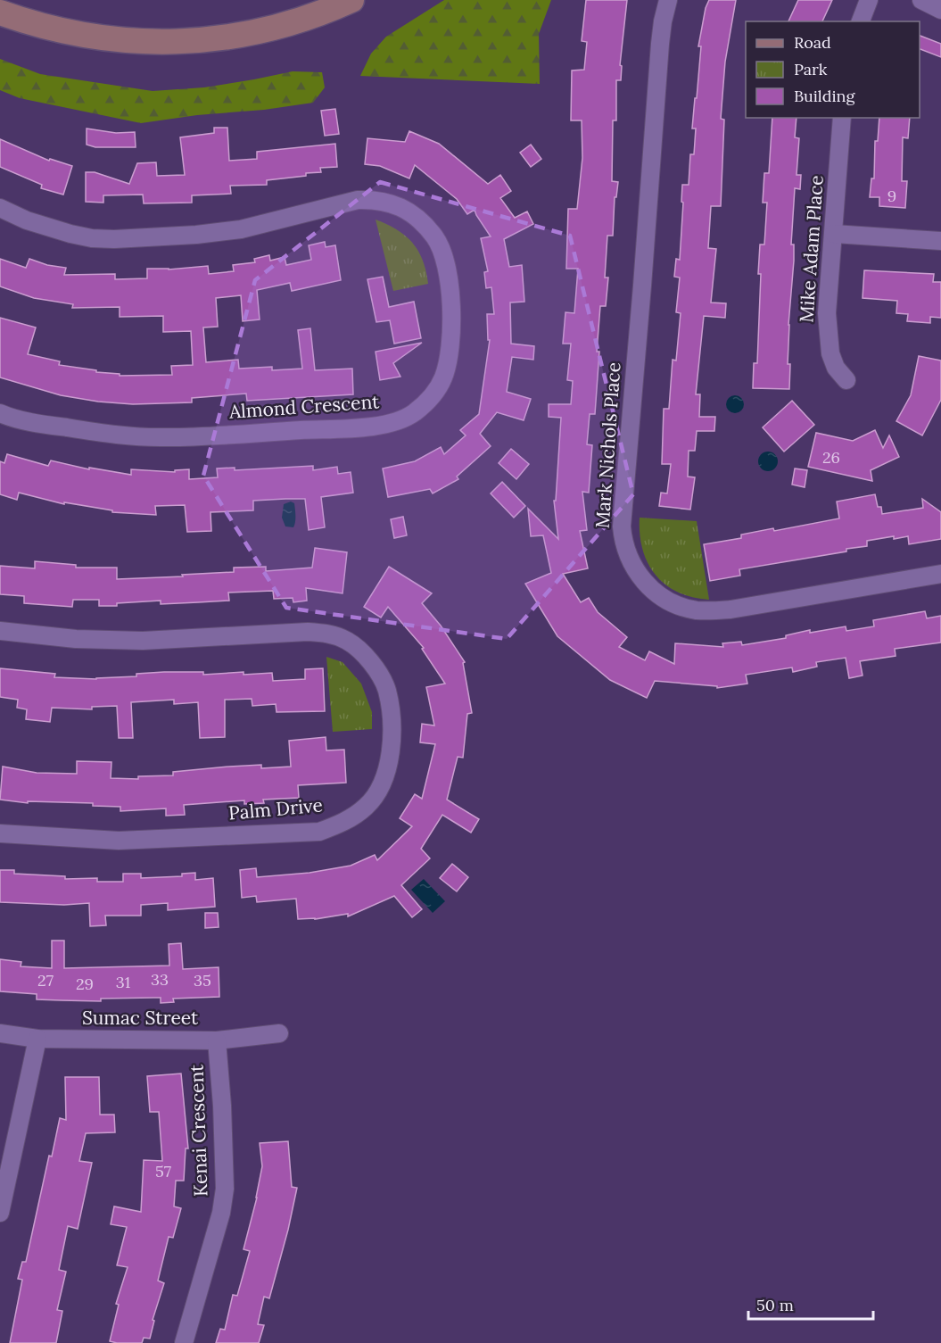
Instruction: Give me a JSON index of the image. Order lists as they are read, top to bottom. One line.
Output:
{"streets":{"street":["Mike Adam Place","Almond Crescent","Mark Nichols Place","Palm Drive","Sumac Street","Kenai Crescent"]},"crossings":[["Sumac Street","Kenai Crescent"]],"house_numbers":["9","26","33","27","35","31","29","57"],"legend":["Road","Park","Building"],"scale_bar":"50 m"}
